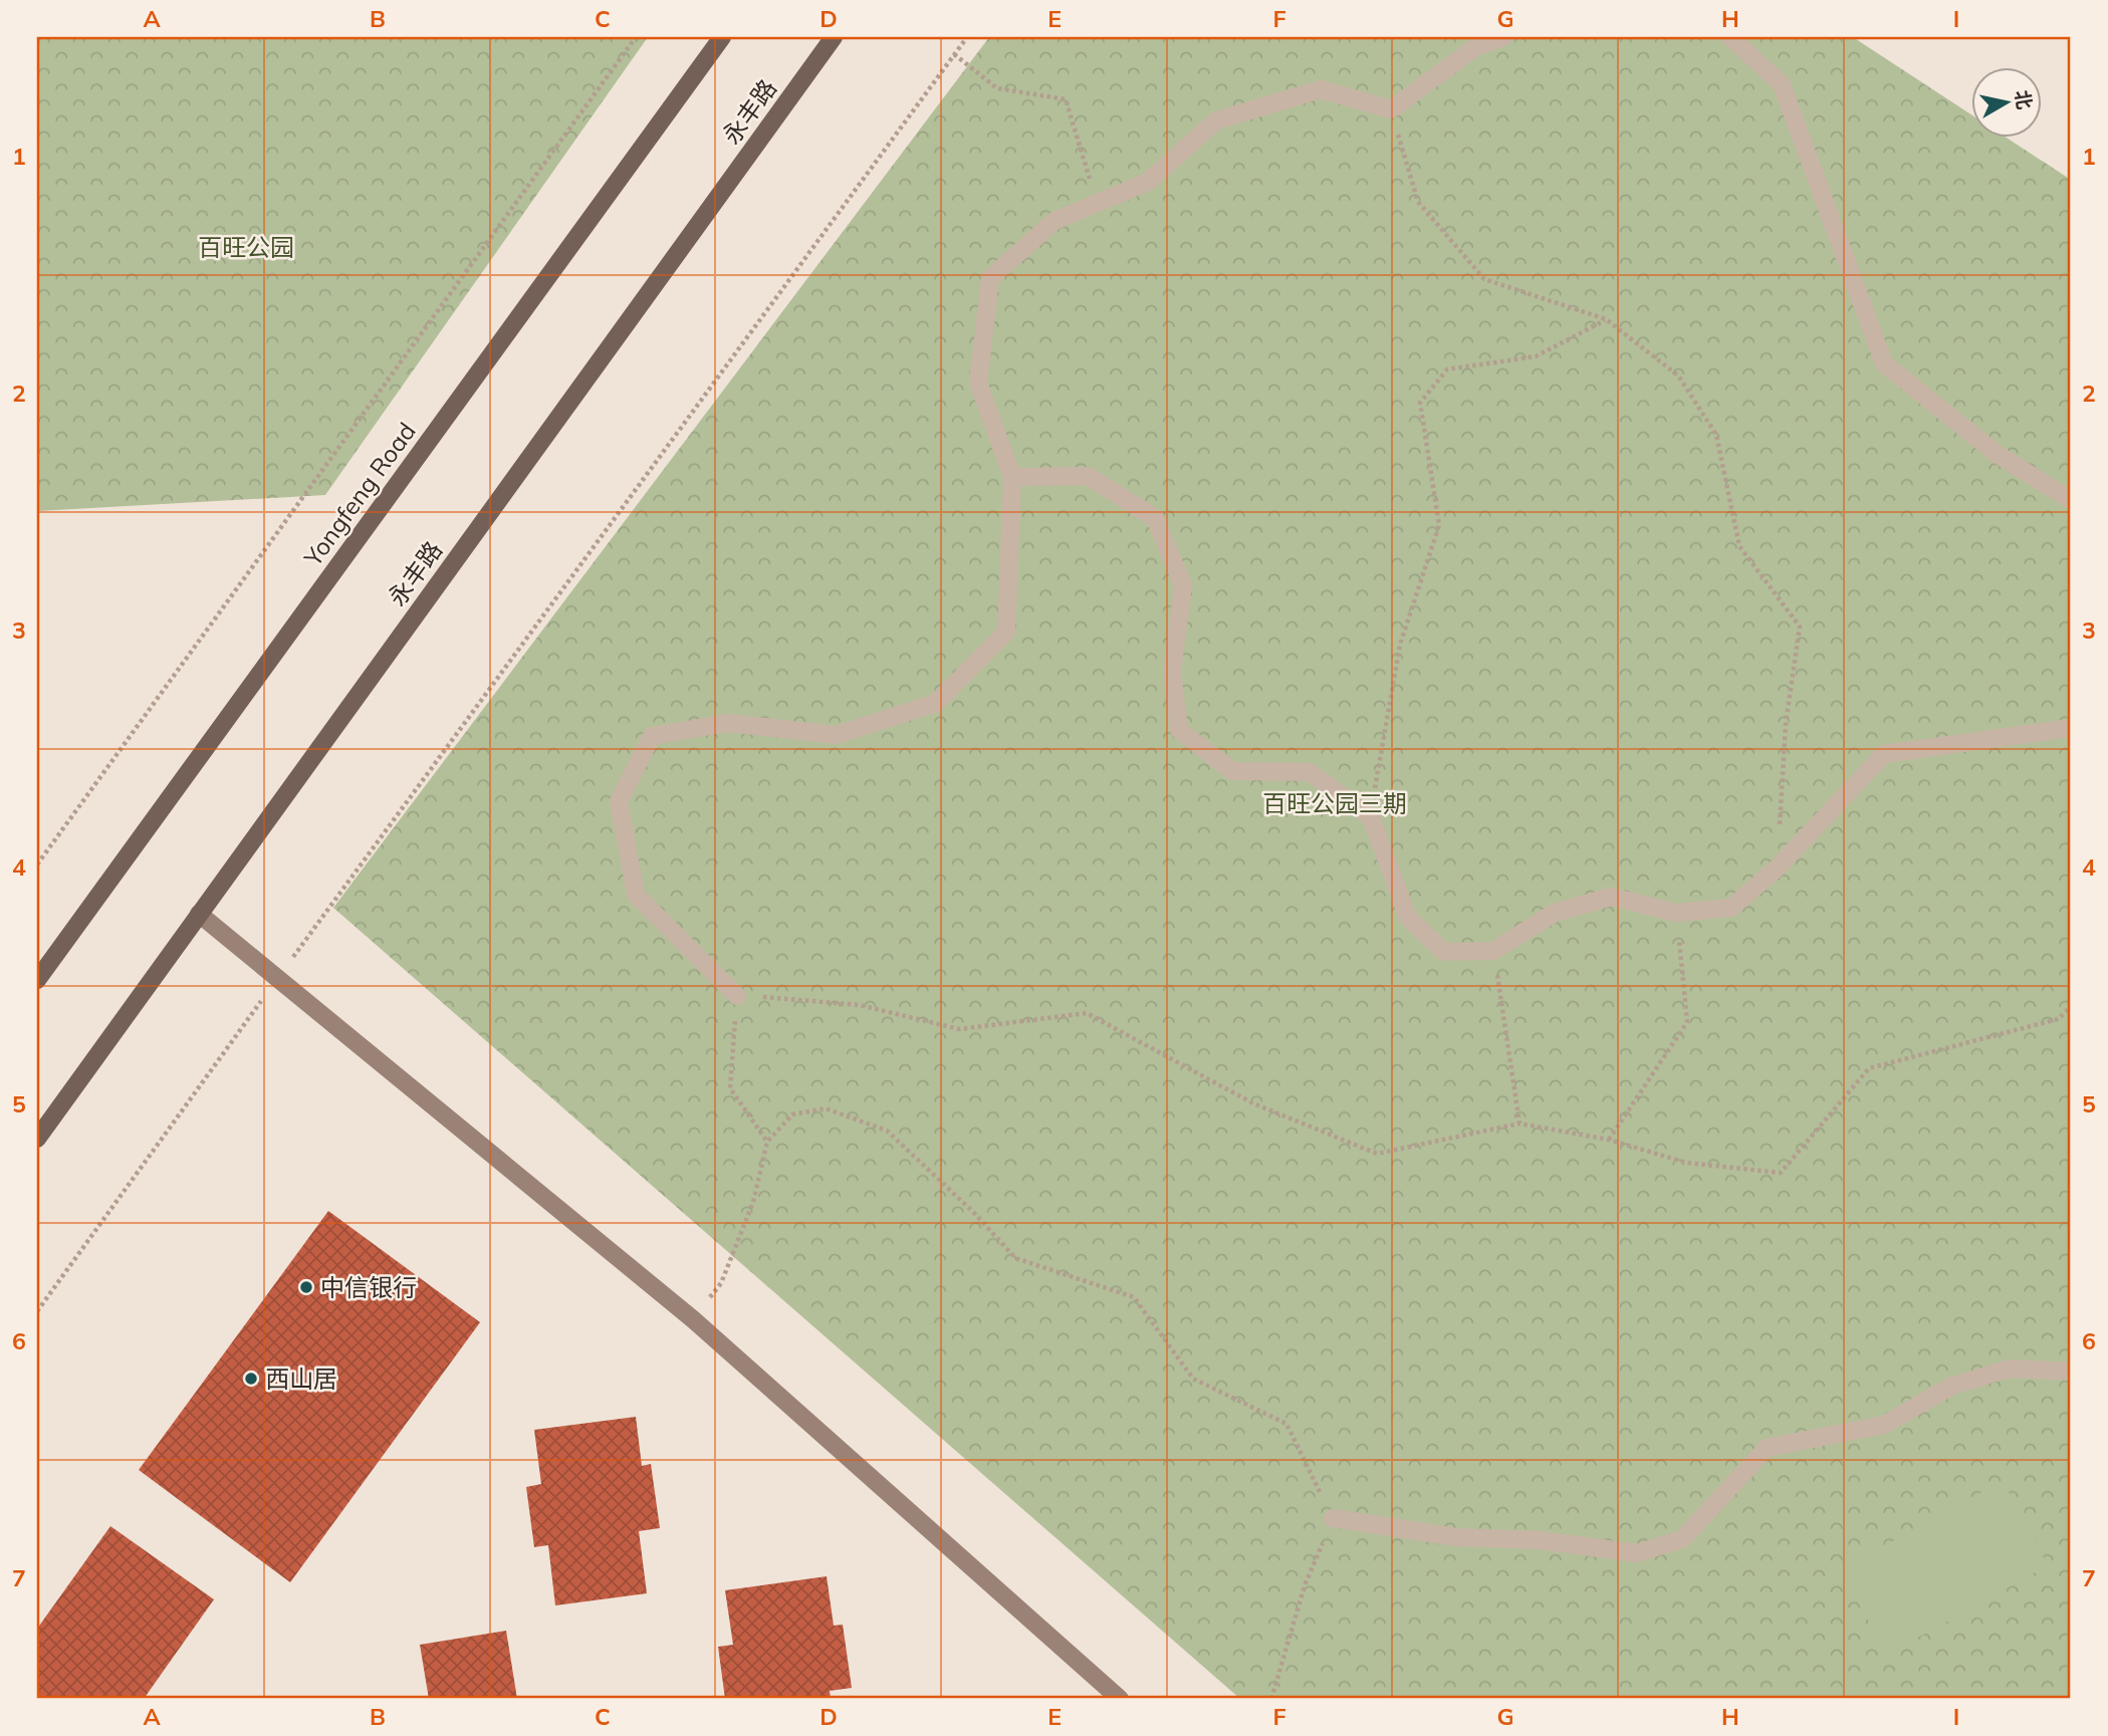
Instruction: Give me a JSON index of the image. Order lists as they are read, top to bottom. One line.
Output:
{"streets":{"main road":["永丰路","Yongfeng Road"]},"parks":["百旺公园","百旺公园三期"],"places":["中信银行","西山居"],"north":"right","grid":{"columns":["A","B","C","D","E","F","G","H","I"],"rows":["1","2","3","4","5","6","7"]}}
